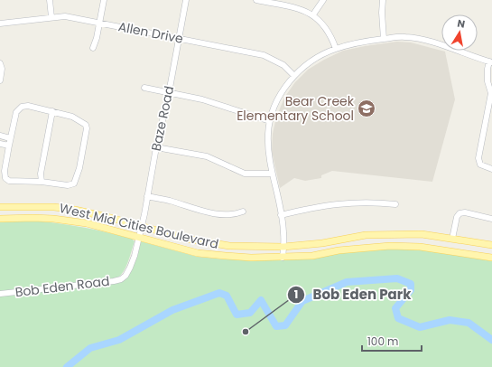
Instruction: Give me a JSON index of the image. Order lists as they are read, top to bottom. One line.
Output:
{"streets":{"main road":["West Mid Cities Boulevard"],"street":["Allen Drive","Baze Road","Bob Eden Road"]},"crossings":[["Allen Drive","Baze Road"],["Baze Road","West Mid Cities Boulevard"],["Baze Road","Bob Eden Road"],["West Mid Cities Boulevard","Bob Eden Road"]],"places":{"school or university":["Bear Creek Elementary School"],"other":["Bob Eden Park"]},"scale_bar":"100 m","north":"top"}
